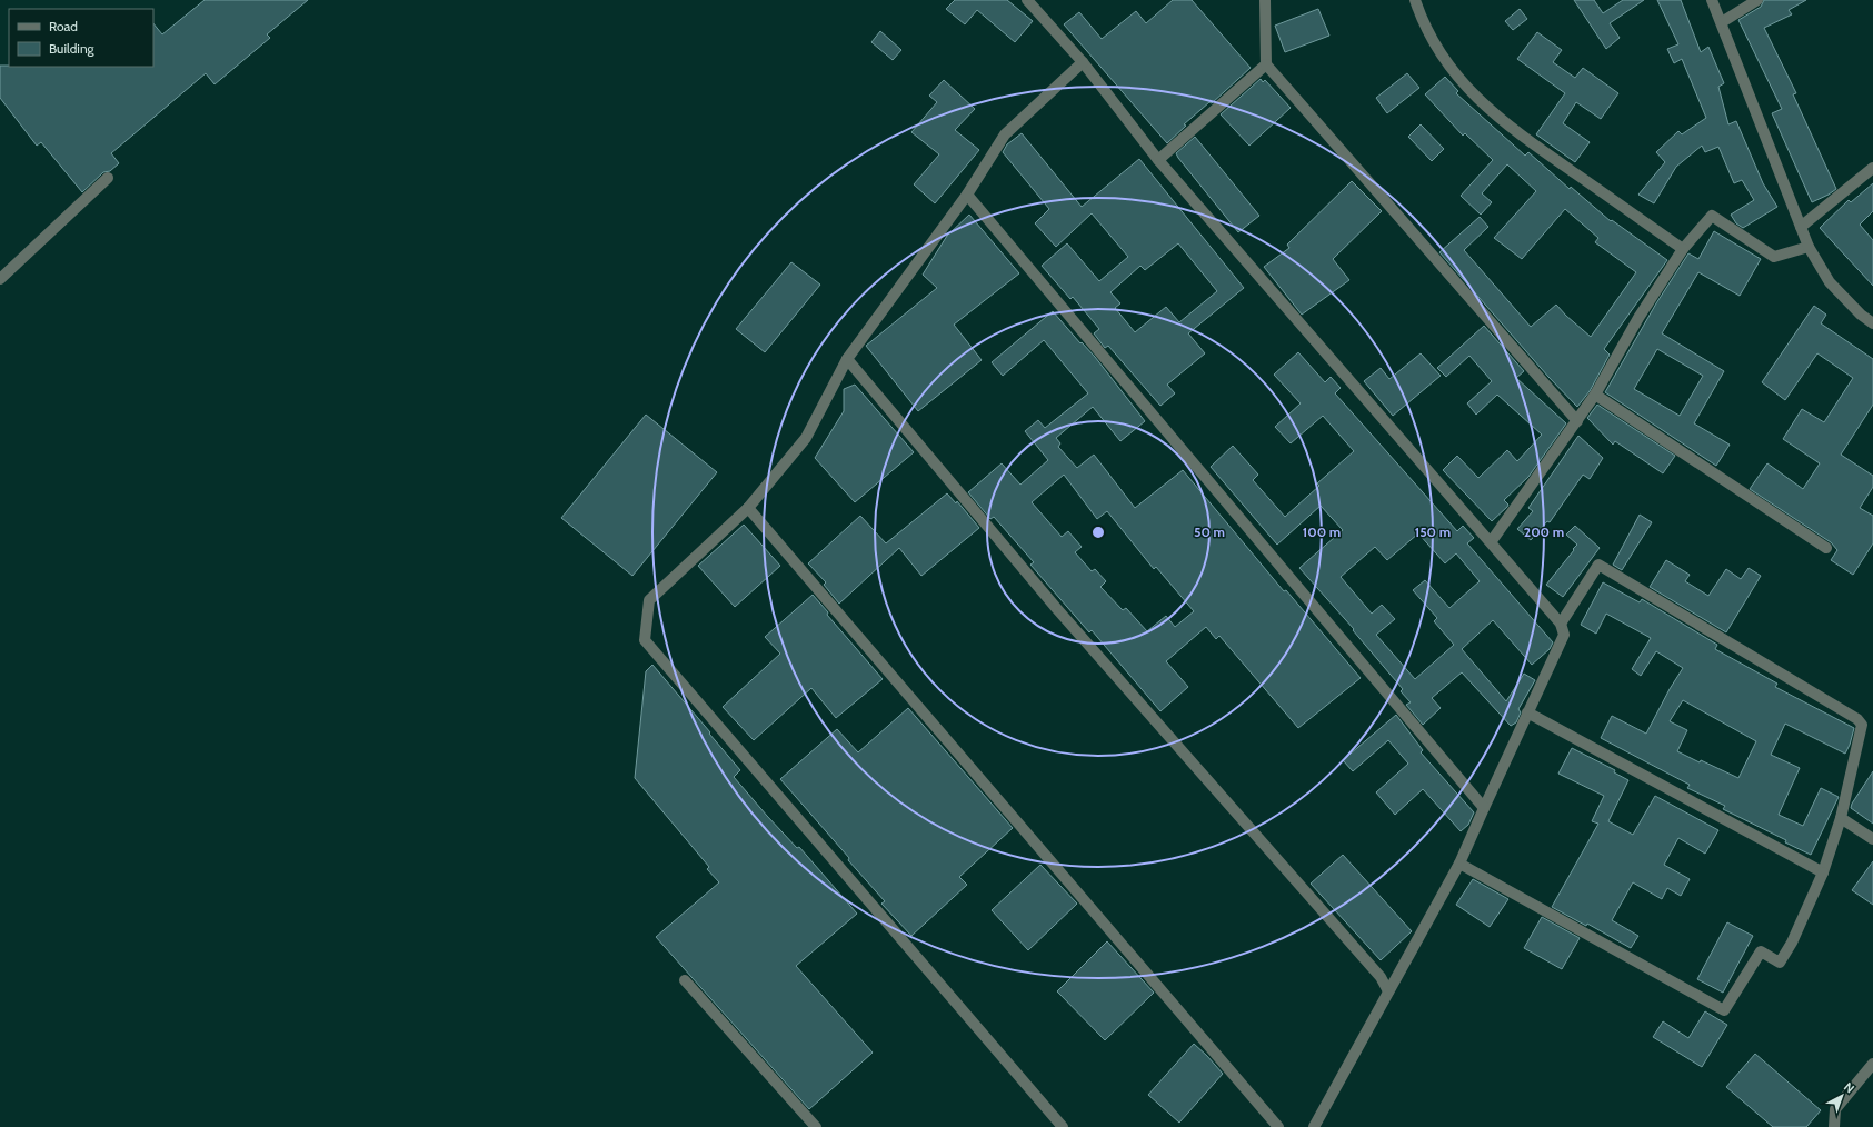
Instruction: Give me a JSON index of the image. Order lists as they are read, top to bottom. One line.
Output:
{"legend":["Road","Building"],"north":"top right","rings":["50 m","100 m","150 m","200 m"]}
